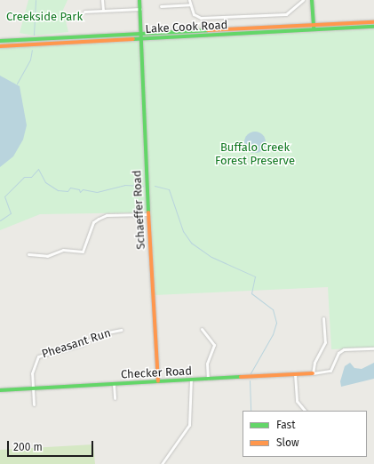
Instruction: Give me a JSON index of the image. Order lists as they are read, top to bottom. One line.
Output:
{"streets":{"main road":["Lake Cook Road","Schaeffer Road","Checker Road"],"street":["Pheasant Run"]},"crossings":[["Lake Cook Road","Schaeffer Road"],["Schaeffer Road","Checker Road"],["Pheasant Run","Checker Road"]],"parks":["Creekside Park","Buffalo Creek Forest Preserve"],"legend":["Fast","Slow"],"scale_bar":"200 m"}
